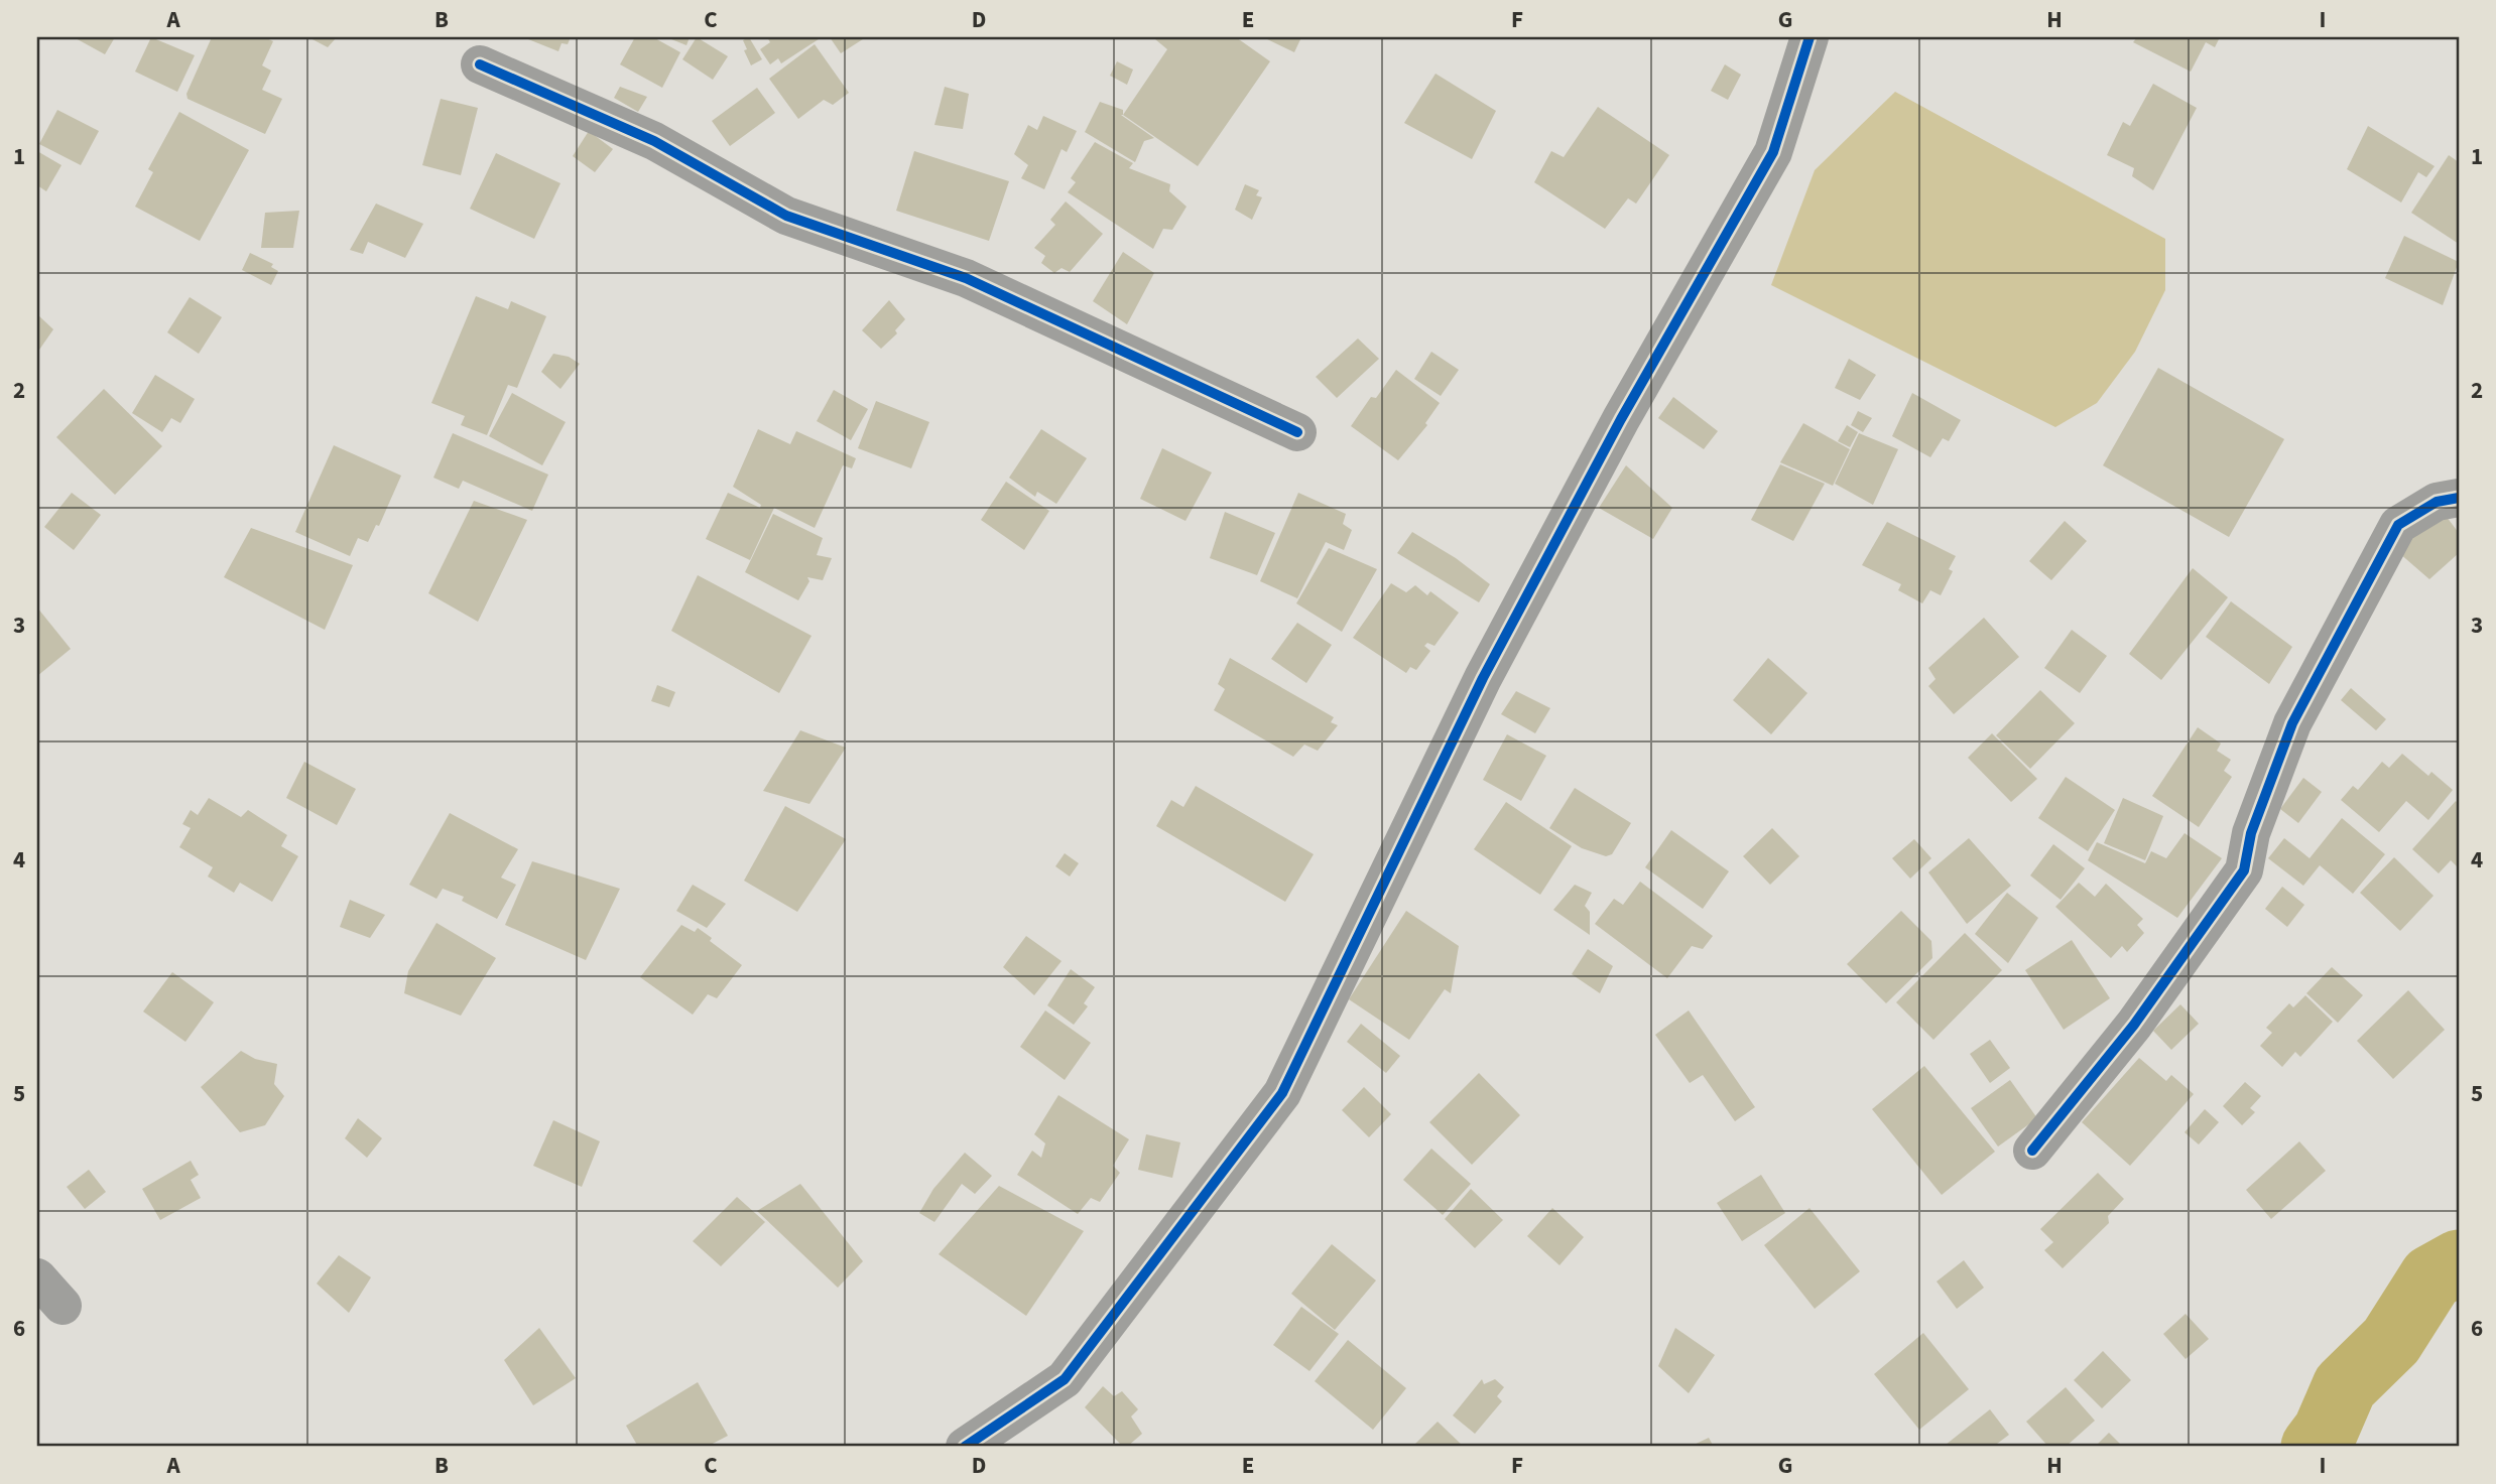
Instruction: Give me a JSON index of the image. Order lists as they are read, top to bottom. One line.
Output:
{"grid":{"columns":["A","B","C","D","E","F","G","H","I"],"rows":["1","2","3","4","5","6"]}}
